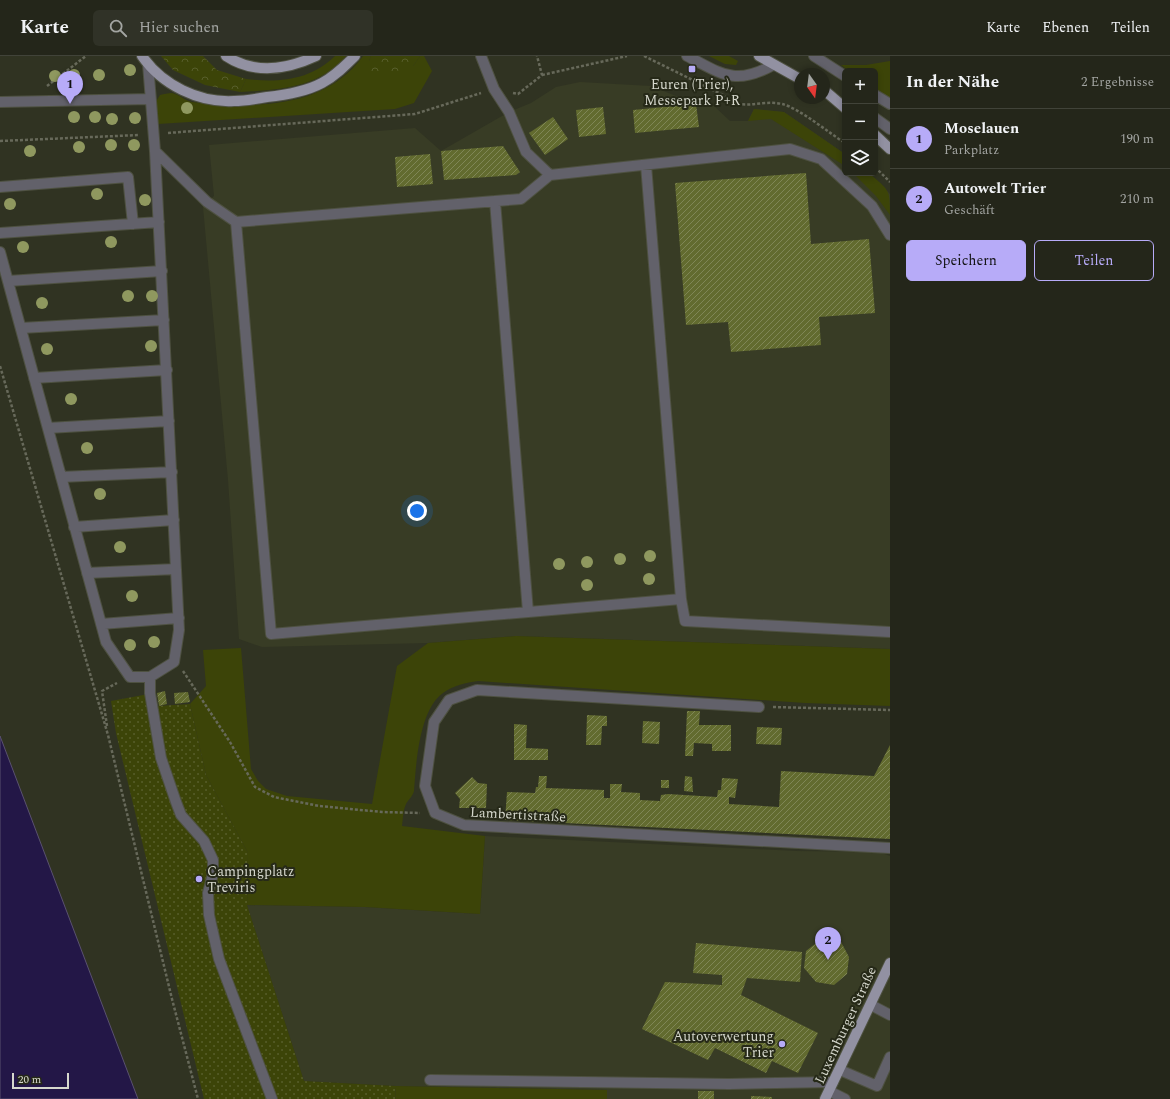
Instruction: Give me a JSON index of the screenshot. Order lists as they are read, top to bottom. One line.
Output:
{"streets":{"main road":["Luxemburger Straße"],"street":["Lambertistraße"]},"places":{"transit":["Euren (Trier), Messepark P+R"],"other":["Campingplatz Treviris","Autoverwertung Trier"]},"scale_bar":"20 m","north":"bottom","page":{"header":"Karte","search":"Hier suchen","nav":["Karte","Ebenen","Teilen"],"heading":["In der Nähe","2 Ergebnisse"],"map_buttons":["+","−"],"pins":["1","2"],"list":[{"mark":"1","name":"Moselauen","note":"Parkplatz","value":"190 m"},{"mark":"2","name":"Autowelt Trier","note":"Geschäft","value":"210 m"}],"buttons":["Speichern","Teilen"],"scale":"20 m"}}
